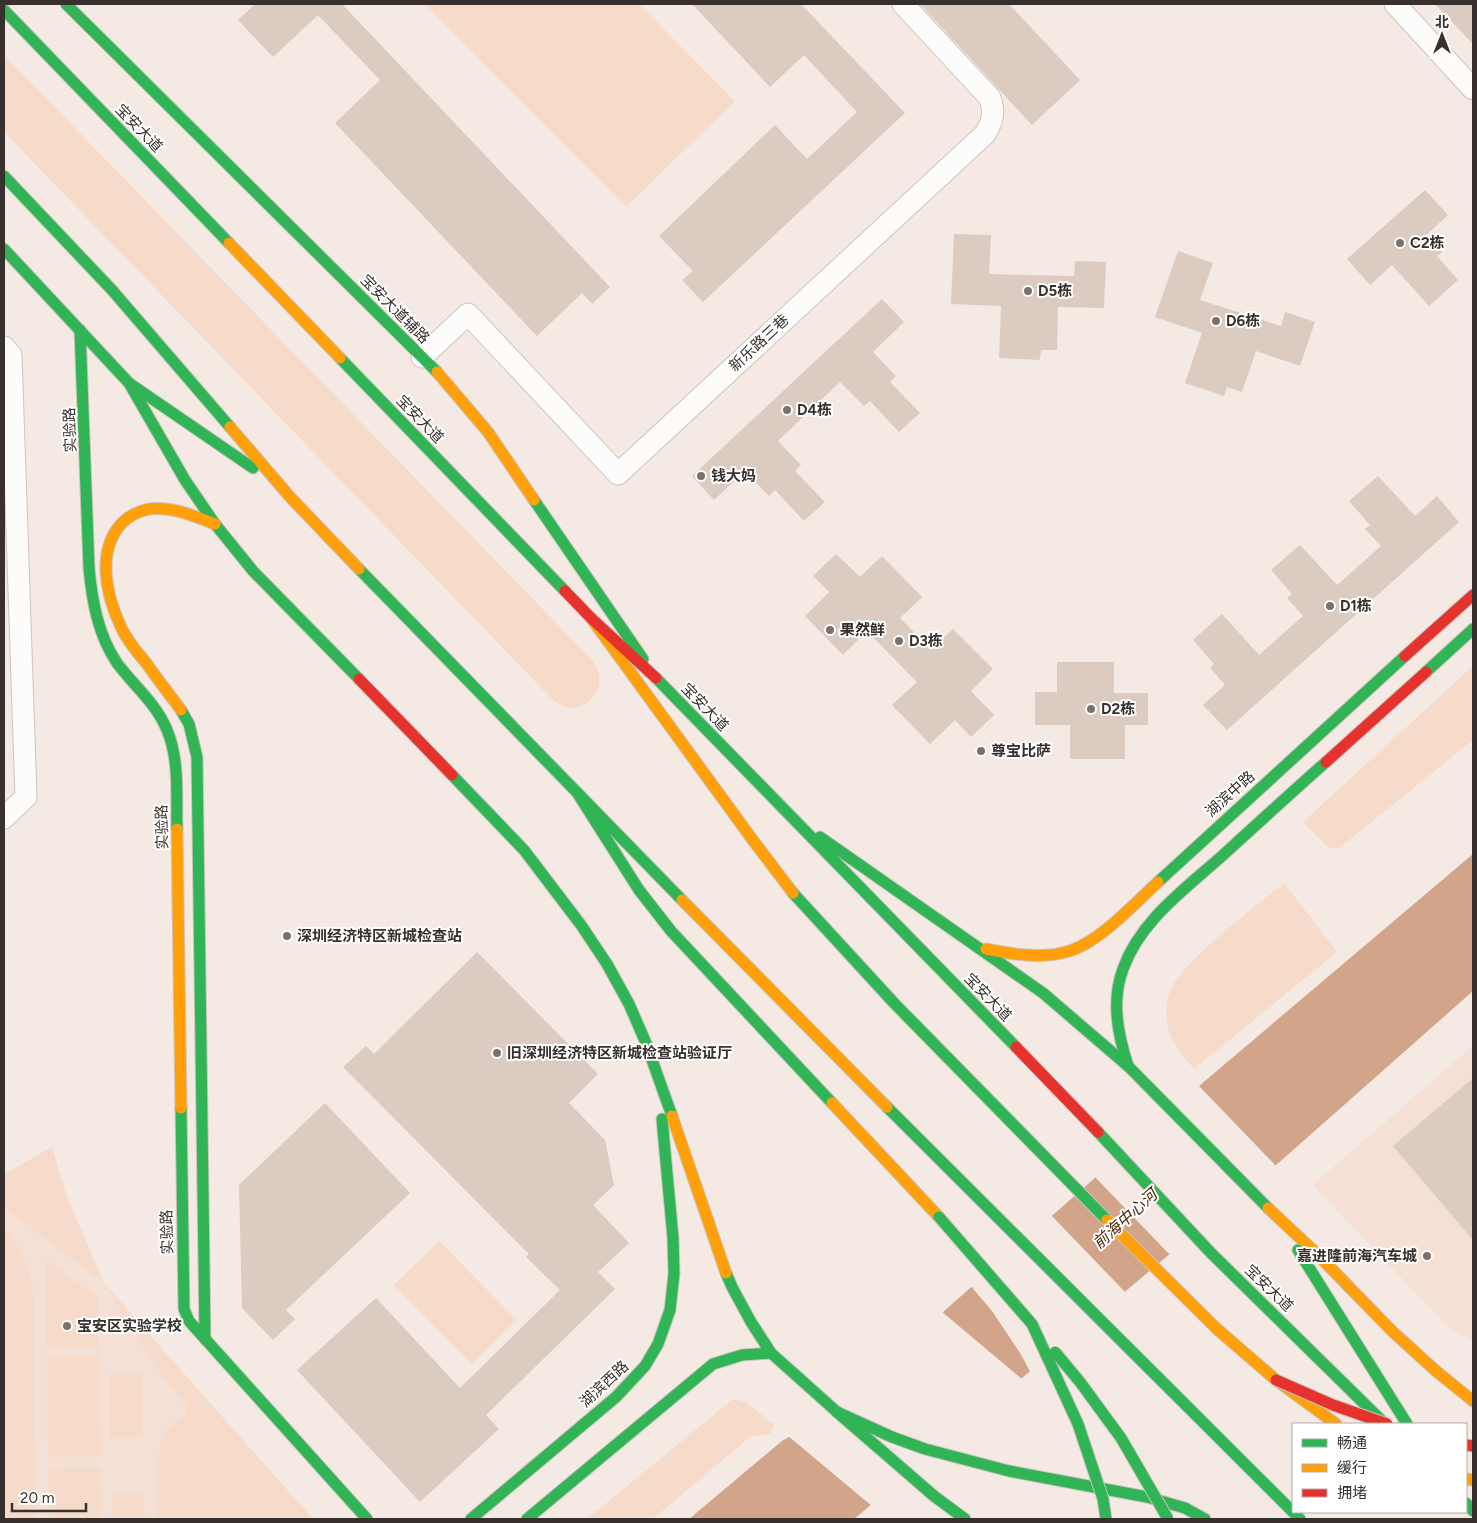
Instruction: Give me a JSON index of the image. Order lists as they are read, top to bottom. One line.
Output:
{"streets":{"main road":["宝安大道","宝安大道辅路","实验路","湖滨中路","湖滨西路"],"street":["新乐路三巷"]},"crossings":[["宝安大道","宝安大道辅路"],["宝安大道辅路","新乐路三巷"]],"water":["前海中心河"],"places":["C2栋","D5栋","D6栋","D4栋","钱大妈","D1栋","果然鲜","D3栋","D2栋","尊宝比萨","深圳经济特区新城检查站","旧深圳经济特区新城检查站验证厅","嘉进隆前海汽车城","宝安区实验学校"],"legend":["畅通","缓行","拥堵"],"scale_bar":"20 m","north":"top"}
